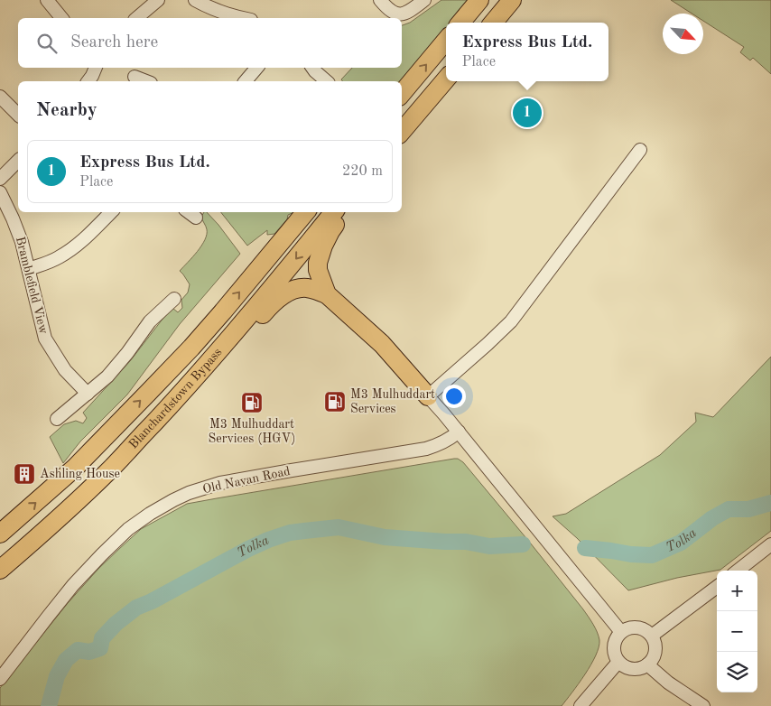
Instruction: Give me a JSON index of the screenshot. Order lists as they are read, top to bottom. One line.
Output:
{"streets":{"highway":["Blanchardstown Bypass"],"street":["Bramblefield View","Old Navan Road"]},"water":["Tolka"],"places":{"fuel station":["M3 Mulhuddart Services","M3 Mulhuddart Services (HGV)"],"building":["Ashling House"]},"north":"bottom right","page":{"search":"Search here","popup":["Express Bus Ltd.","Place"],"heading":"Nearby","pins":"1","list":[{"mark":"1","name":"Express Bus Ltd.","note":"Place","value":"220 m"}],"map_buttons":["+","−"]}}
